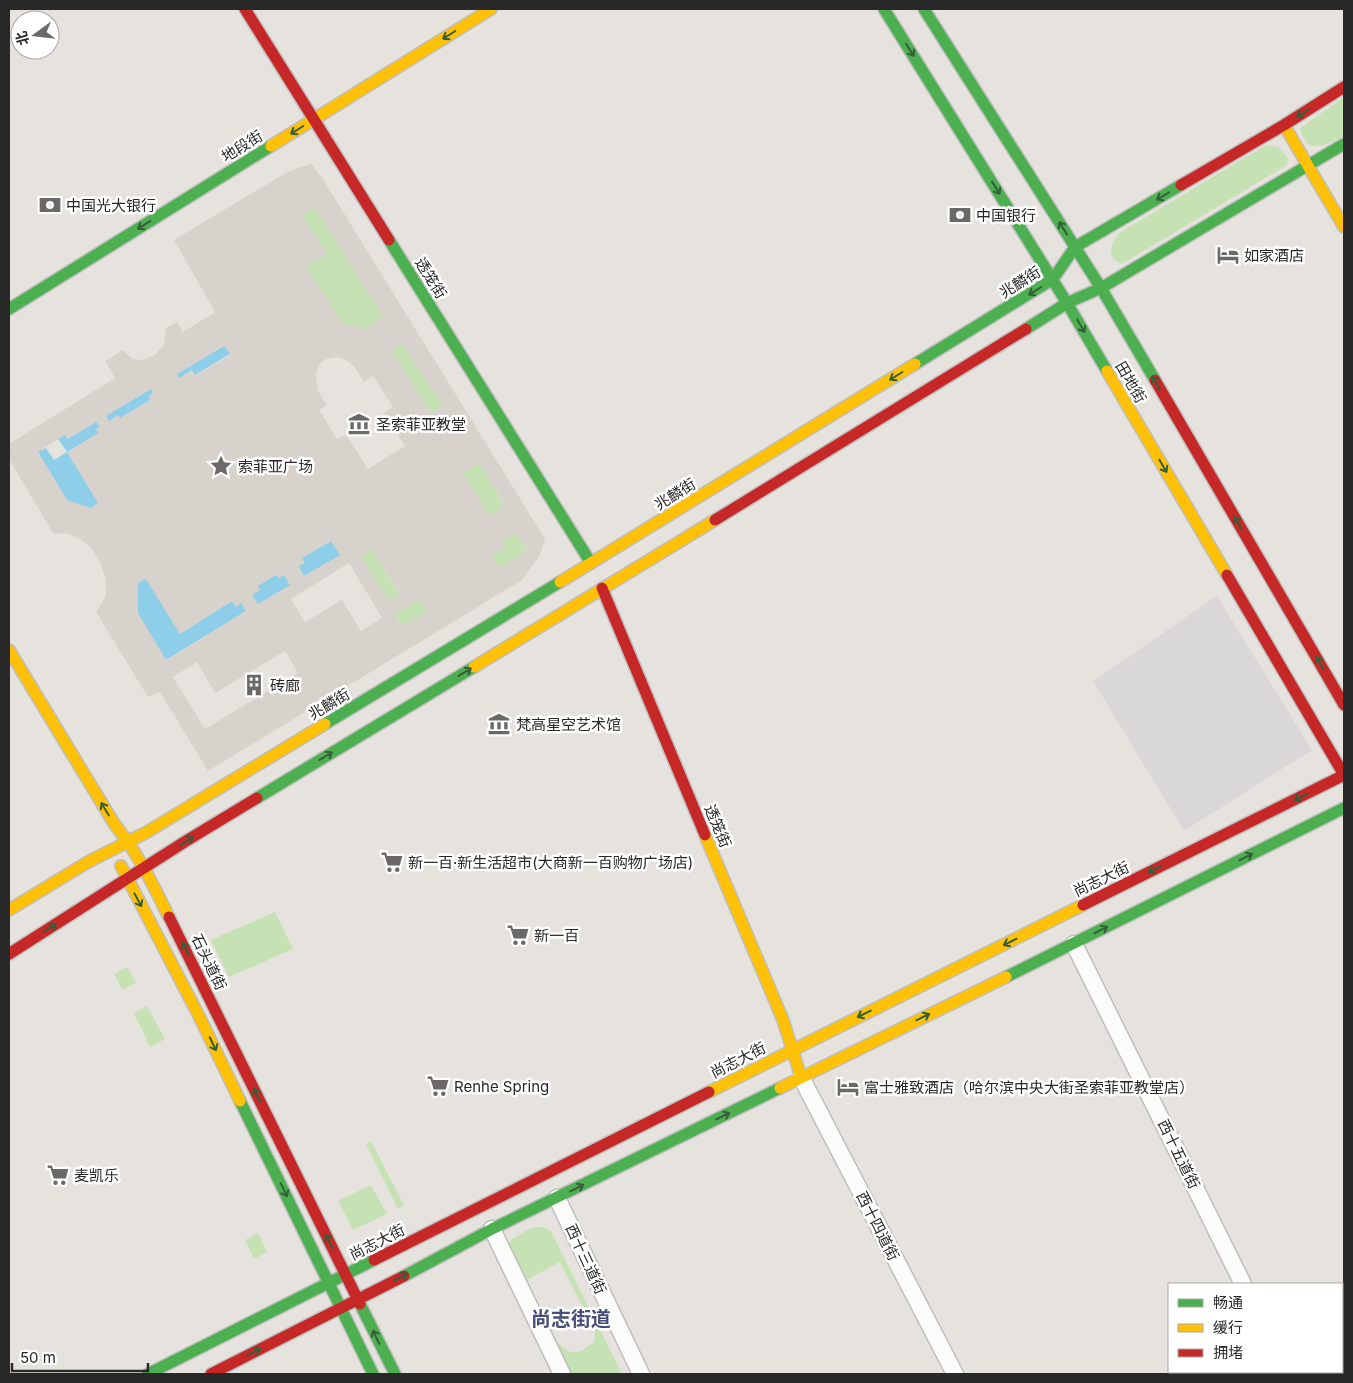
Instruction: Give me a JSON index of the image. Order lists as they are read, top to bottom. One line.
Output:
{"streets":{"main road":["地段街","透笼街","兆麟街","田地街","尚志大街","石头道街"],"street":["西十五道街","西十四道街","西十三道街"]},"crossings":[["地段街","透笼街"],["透笼街","兆麟街"],["透笼街","尚志大街"],["透笼街","西十四道街"],["兆麟街","田地街"],["兆麟街","石头道街"],["田地街","尚志大街"],["尚志大街","石头道街"]],"one_way":["地段街"],"districts":["尚志街道"],"places":{"bank":["中国光大银行","中国银行"],"hotel":["如家酒店","富士雅致酒店（哈尔滨中央大街圣索菲亚教堂店）"],"museum":["圣索菲亚教堂","梵高星空艺术馆"],"place":["索菲亚广场"],"building":["砖廊"],"supermarket":["新一百·新生活超市(大商新一百购物广场店)","新一百","Renhe Spring","麦凯乐"]},"legend":["畅通","缓行","拥堵"],"scale_bar":"50 m","north":"left"}
